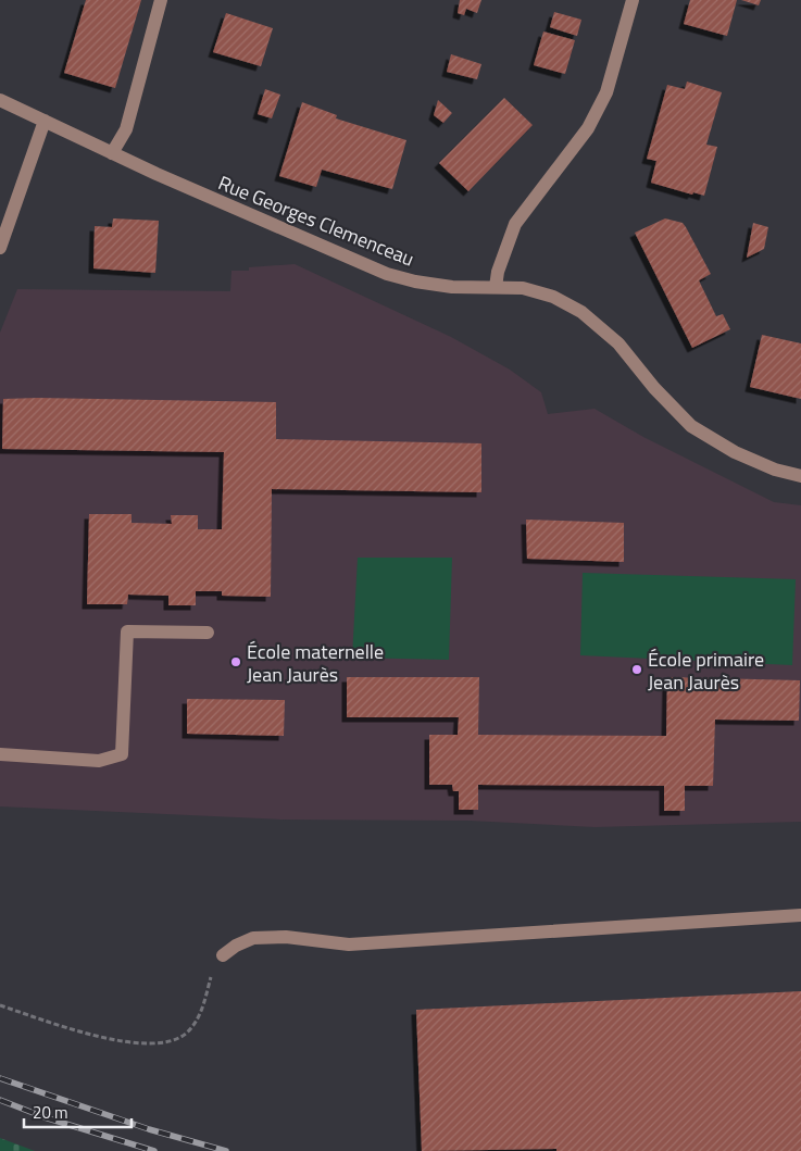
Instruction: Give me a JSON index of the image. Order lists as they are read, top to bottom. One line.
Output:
{"streets":{"street":["Rue Georges Clemenceau"]},"places":["École maternelle Jean Jaurès","École primaire Jean Jaurès"],"scale_bar":"20 m"}
